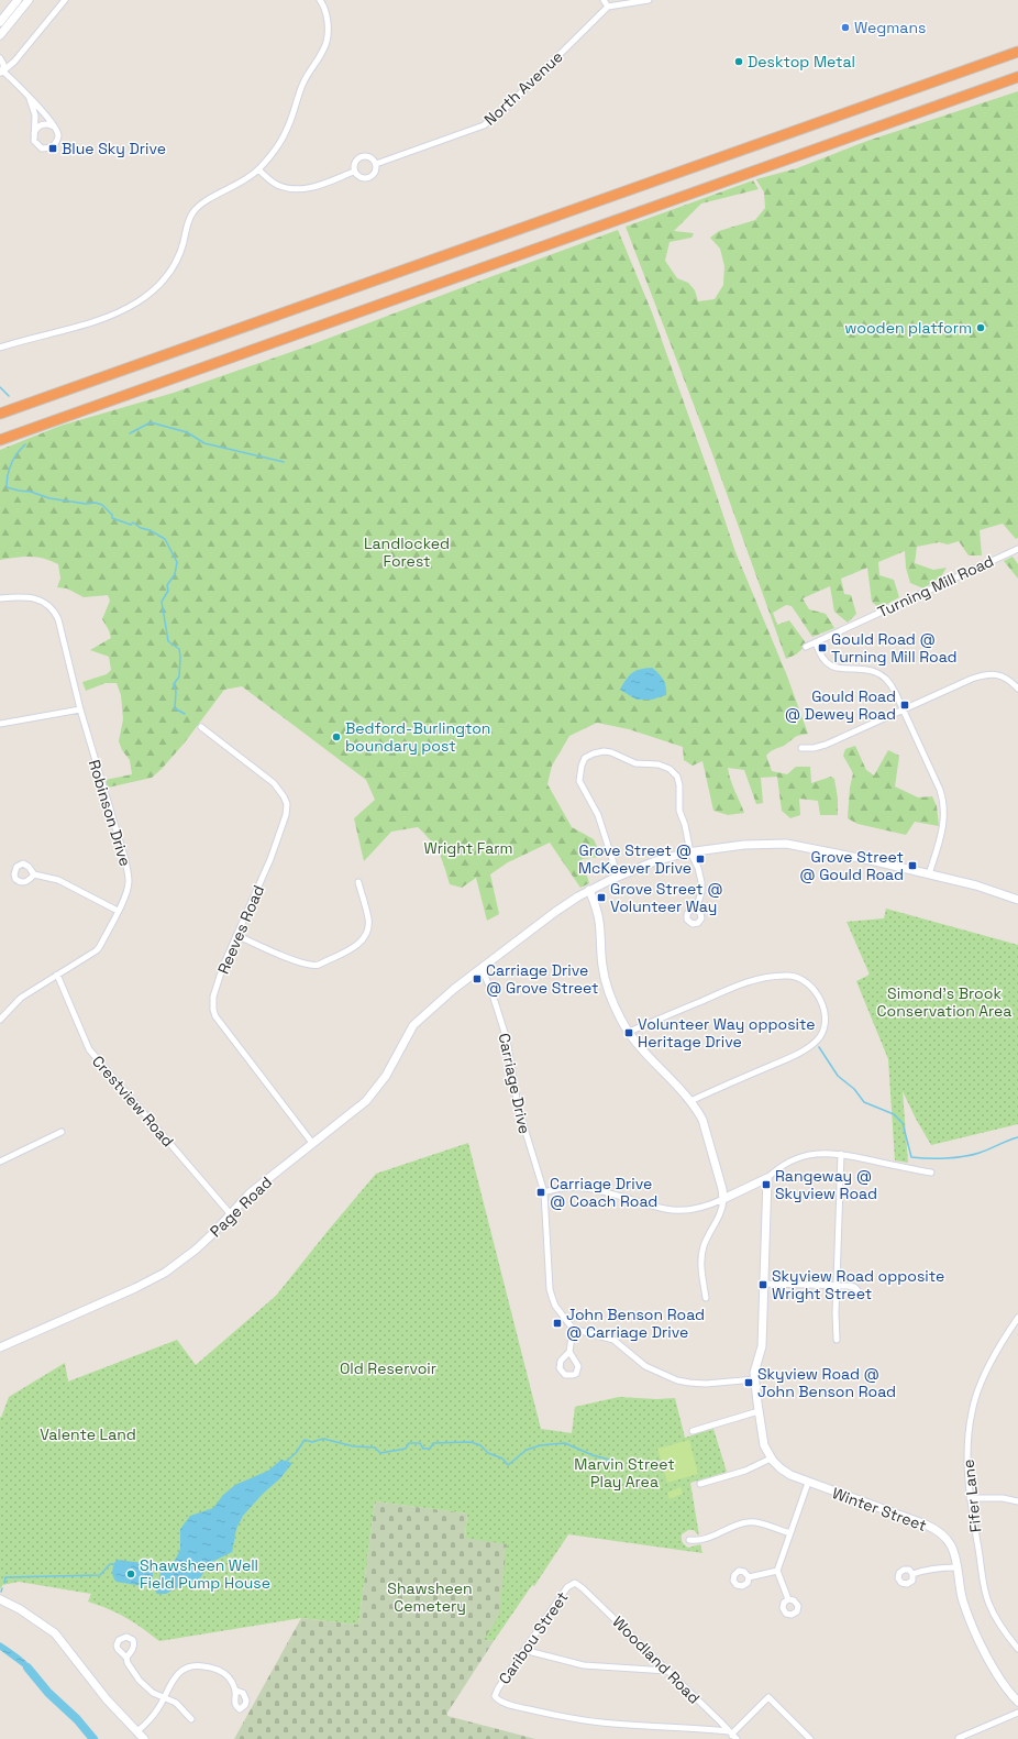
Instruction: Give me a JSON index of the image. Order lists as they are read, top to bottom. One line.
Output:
{"streets":{"main road":["Page Road","Winter Street"],"street":["North Avenue","Turning Mill Road","Robinson Drive","Reeves Road","Carriage Drive","Crestview Road","Fifer Lane","Caribou Street","Woodland Road"]},"crossings":[["Robinson Drive","Crestview Road"],["Reeves Road","Page Road"],["Carriage Drive","Page Road"],["Crestview Road","Page Road"],["Caribou Street","Woodland Road"]],"parks":["Landlocked Forest","Wright Farm","Simond's Brook Conservation Area","Old Reservoir","Valente Land","Marvin Street Play Area","Shawsheen Cemetery"],"places":{"other":["Wegmans","Desktop Metal","wooden platform","Bedford-Burlington boundary post","Shawsheen Well Field Pump House"],"transit":["Blue Sky Drive","Gould Road @ Turning Mill Road","Gould Road @ Dewey Road","Grove Street @ McKeever Drive","Grove Street @ Gould Road","Grove Street @ Volunteer Way","Carriage Drive @ Grove Street","Volunteer Way opposite Heritage Drive","Rangeway @ Skyview Road","Carriage Drive @ Coach Road","Skyview Road opposite Wright Street","John Benson Road @ Carriage Drive","Skyview Road @ John Benson Road"]}}
